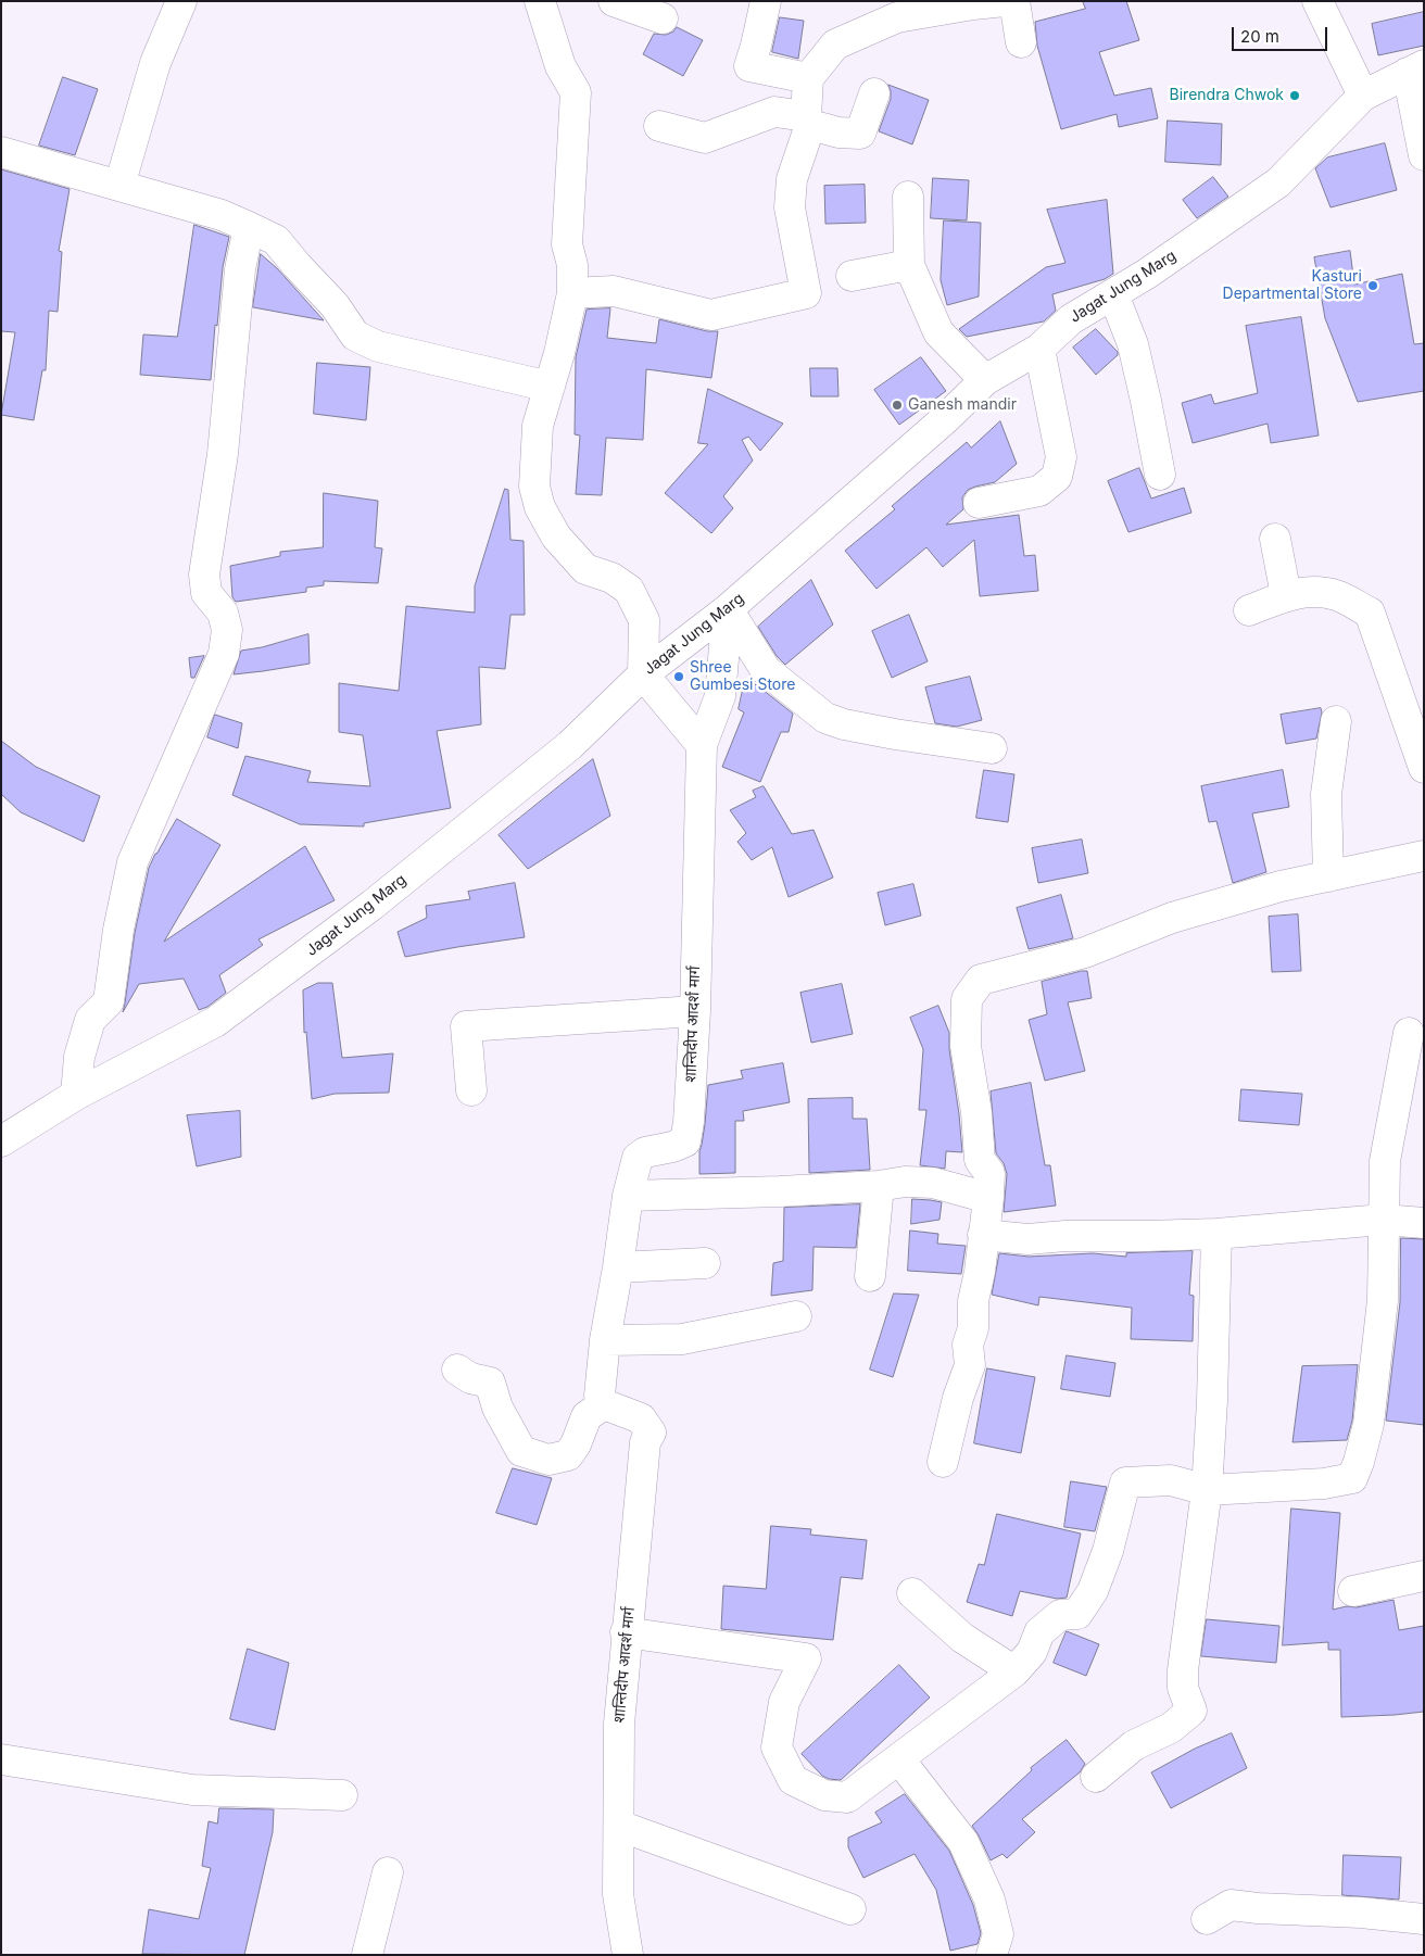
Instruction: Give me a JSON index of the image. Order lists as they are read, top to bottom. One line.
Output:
{"streets":{"street":["Jagat Jung Marg","शान्तिदीप आदर्श मार्ग"]},"crossings":[["Jagat Jung Marg","शान्तिदीप आदर्श मार्ग"]],"places":["Birendra Chwok","Kasturi Departmental Store","Ganesh mandir","Shree Gumbesi Store"],"scale_bar":"20 m"}
